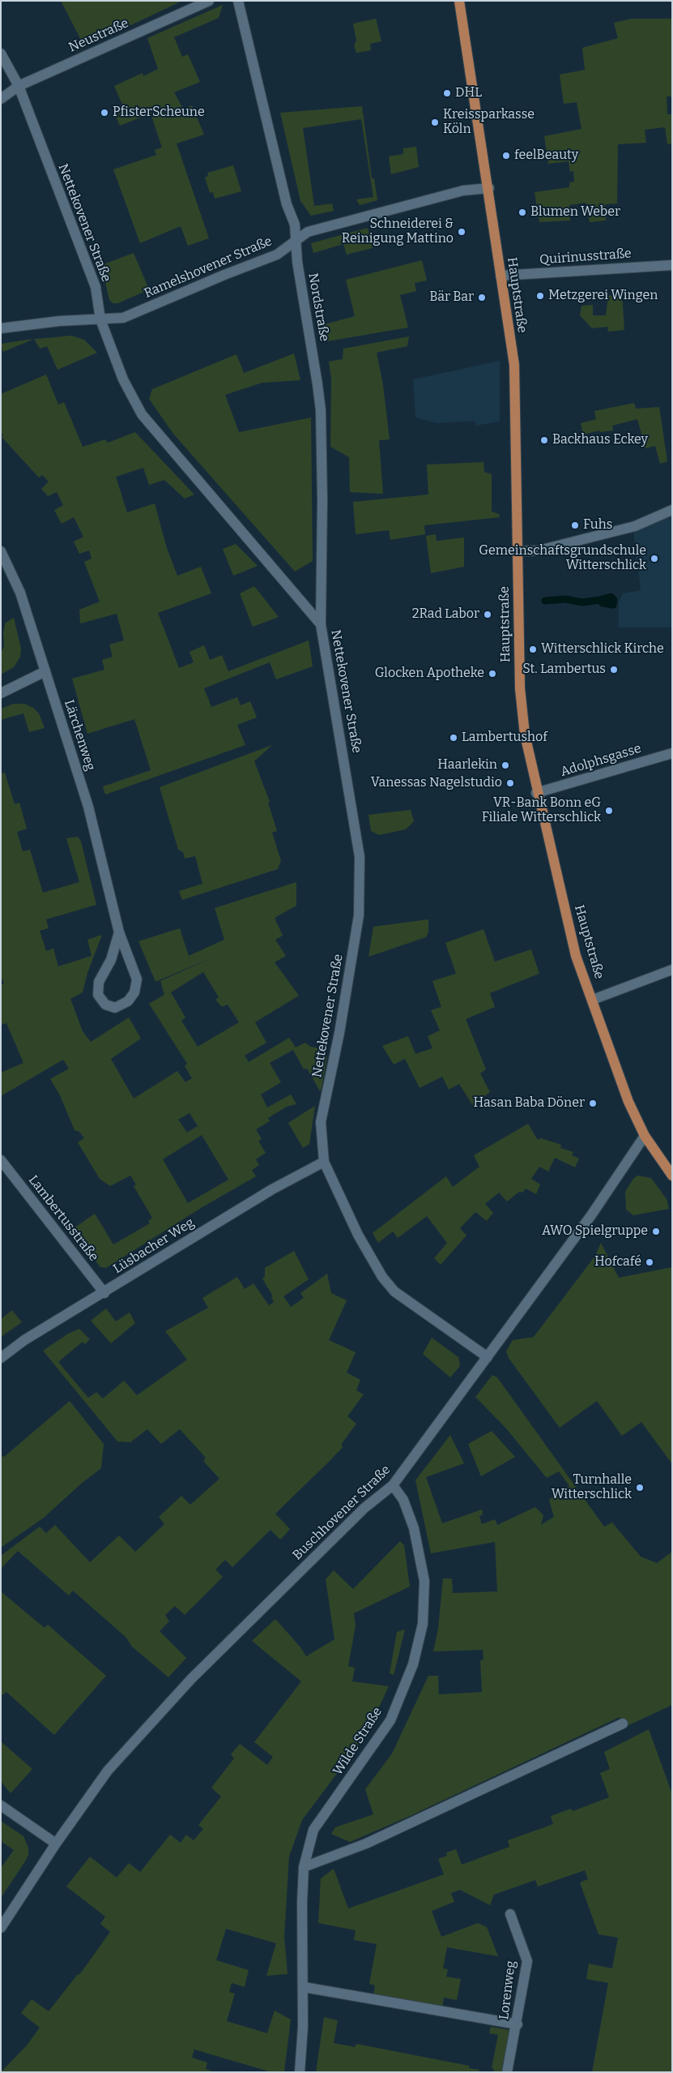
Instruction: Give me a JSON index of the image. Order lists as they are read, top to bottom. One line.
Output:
{"streets":{"main road":["Hauptstraße"],"street":["Neustraße","Nettekovener Straße","Quirinusstraße","Ramelshovener Straße","Nordstraße","Lärchenweg","Adolphsgasse","Lambertusstraße","Lüsbacher Weg","Buschhovener Straße","Wilde Straße","Lorenweg"]},"crossings":[["Neustraße","Nettekovener Straße"],["Nettekovener Straße","Ramelshovener Straße"],["Nettekovener Straße","Nordstraße"],["Nettekovener Straße","Lüsbacher Weg"],["Nettekovener Straße","Buschhovener Straße"],["Quirinusstraße","Hauptstraße"],["Ramelshovener Straße","Hauptstraße"],["Ramelshovener Straße","Nordstraße"],["Hauptstraße","Adolphsgasse"],["Hauptstraße","Buschhovener Straße"],["Lambertusstraße","Lüsbacher Weg"],["Buschhovener Straße","Wilde Straße"]],"places":["DHL","PfisterScheune","Kreissparkasse Köln","feelBeauty","Blumen Weber","Schneiderei & Reinigung Mattino","Metzgerei Wingen","Bär Bar","Backhaus Eckey","Fuhs","Gemeinschaftsgrundschule Witterschlick","2Rad Labor","Witterschlick Kirche","St. Lambertus","Glocken Apotheke","Lambertushof","Haarlekin","Vanessas Nagelstudio","VR-Bank Bonn eG Filiale Witterschlick","Hasan Baba Döner","AWO Spielgruppe","Hofcafé","Turnhalle Witterschlick"]}
